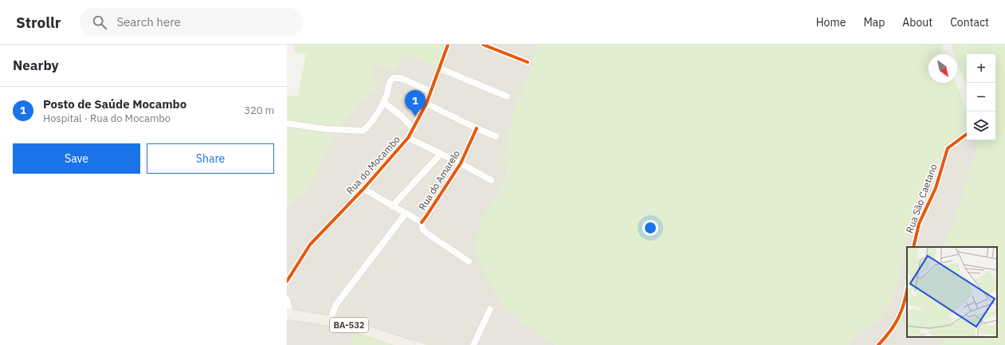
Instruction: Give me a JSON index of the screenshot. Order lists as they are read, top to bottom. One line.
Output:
{"streets":{"main road":["BA-532"],"street":["Rua do Mocambo","Rua do Amarelo","Rua São Caetano"]},"north":"bottom right","page":{"header":"Strollr","search":"Search here","nav":["Home","Map","About","Contact"],"heading":"Nearby","map_buttons":["+","−"],"list":[{"mark":"1","name":"Posto de Saúde Mocambo","note":"Hospital · Rua do Mocambo","value":"320 m"}],"pins":"1","buttons":["Save","Share"]}}
